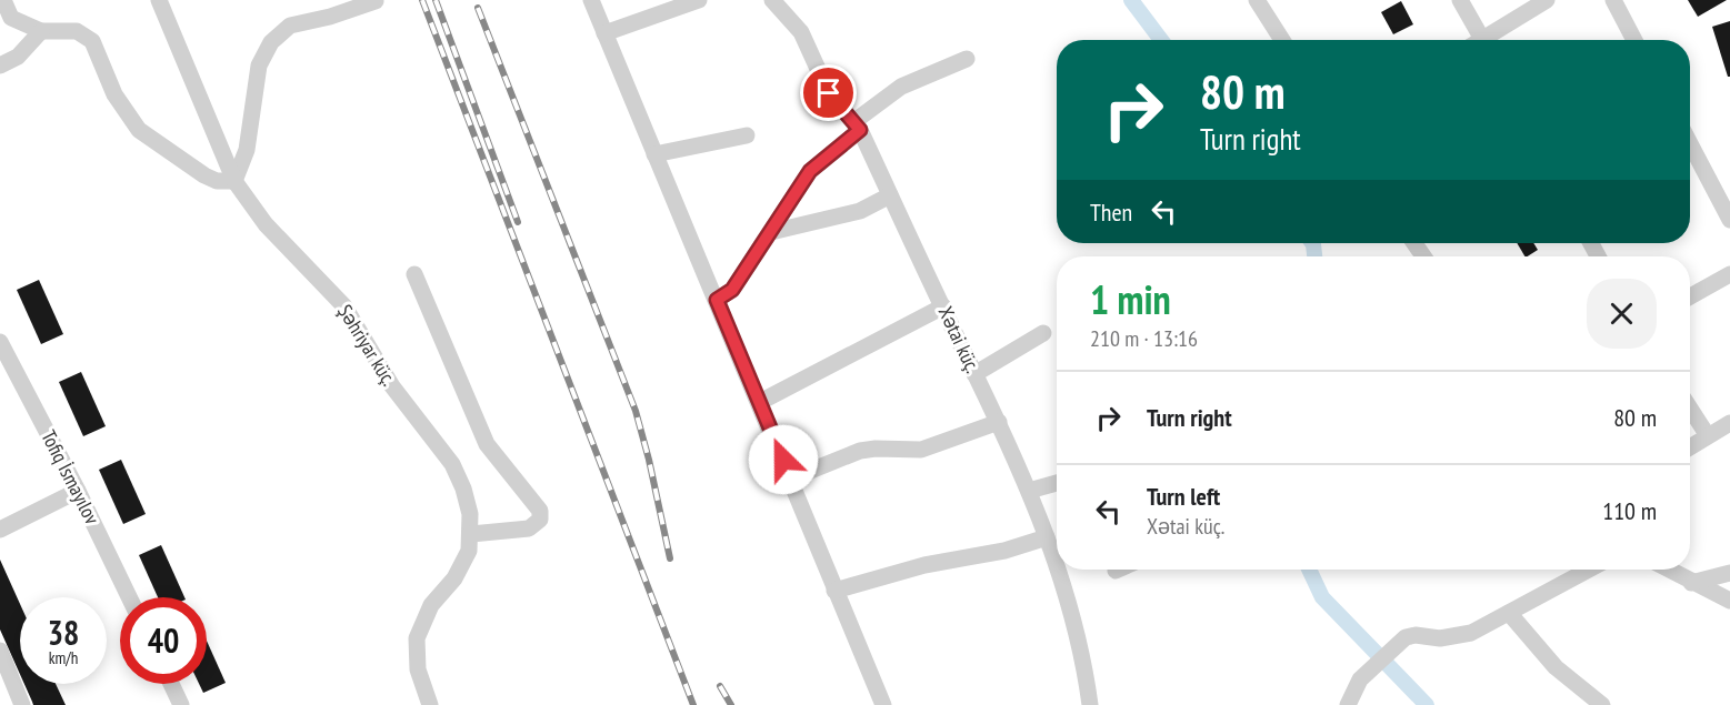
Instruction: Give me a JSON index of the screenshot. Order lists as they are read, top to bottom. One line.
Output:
{"streets":{"street":["Xətai küç.","Şəhriyar küç.","Tofiq İsmayılov"]},"page":{"turn":["80 m","Turn right"],"then":"Then","heading":["1 min","210 m · 13:16"],"list":[{"name":"Turn right","value":"80 m"},{"name":"Turn left","note":"Xətai küç.","value":"110 m"}],"speed":"38 km/h","limit":"40"}}
